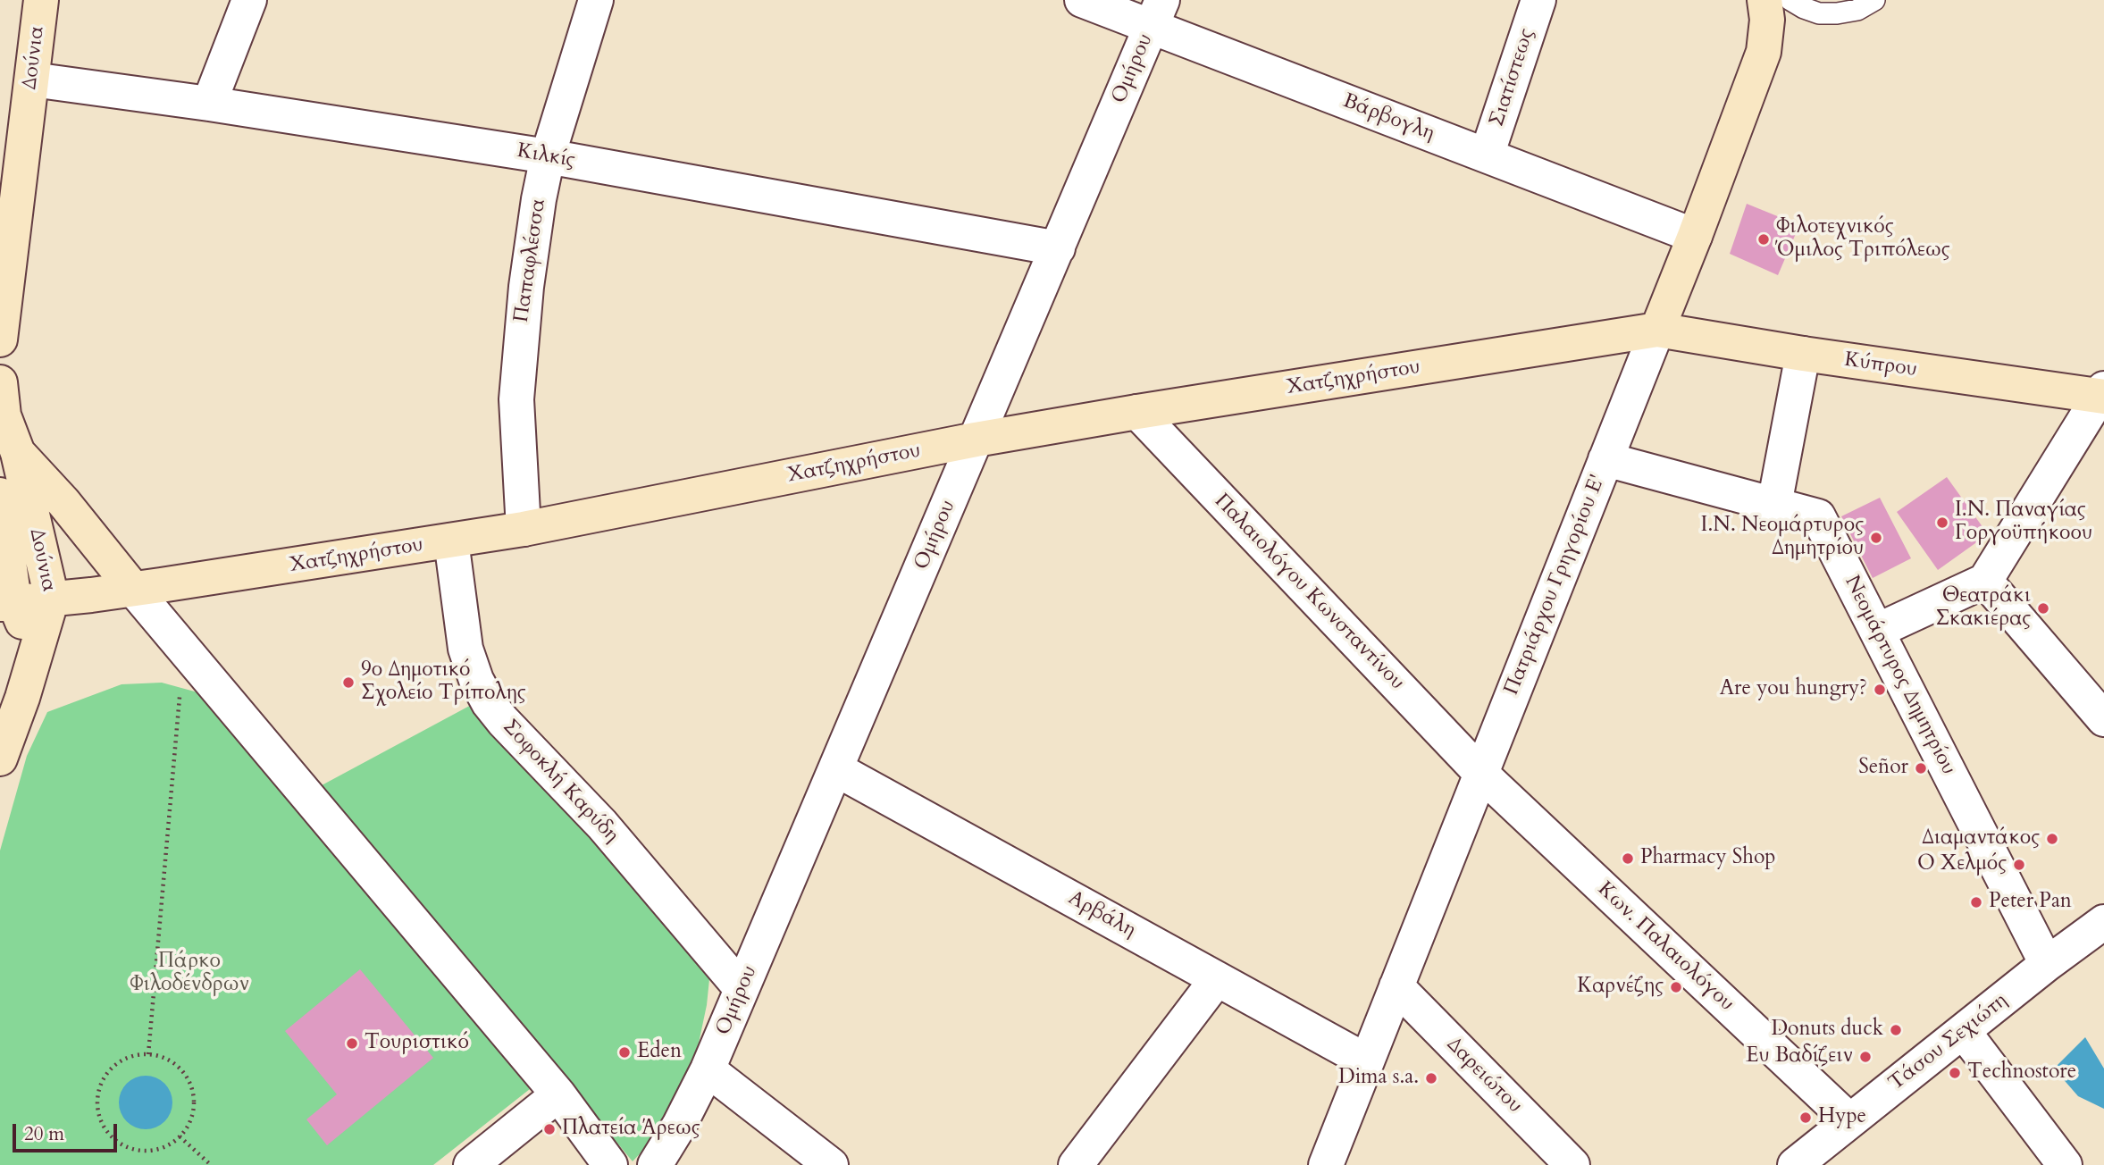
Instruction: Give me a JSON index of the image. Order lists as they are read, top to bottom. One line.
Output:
{"streets":{"street":["Δούνια","Ομήρου","Σιατίστεως","Βάρβογλη","Κιλκίς","Παπαφλέσσα","Κύπρου","Χατζηχρήστου","Πατριάρχου Γρηγορίου Ε'","Παλαιολόγου Κωνσταντίνου","Νεομάρτυρος Δημητρίου","Σοφοκλή Καρύδη","Αρβάλη","Κων. Παλαιολόγου","Τάσου Σεχιώτη","Δαρειώτου"]},"crossings":[["Δούνια","Κιλκίς"],["Δούνια","Χατζηχρήστου"],["Ομήρου","Βάρβογλη"],["Ομήρου","Κιλκίς"],["Ομήρου","Χατζηχρήστου"],["Ομήρου","Σοφοκλή Καρύδη"],["Ομήρου","Αρβάλη"],["Σιατίστεως","Βάρβογλη"],["Βάρβογλη","Πατριάρχου Γρηγορίου Ε'"],["Κιλκίς","Παπαφλέσσα"],["Παπαφλέσσα","Χατζηχρήστου"],["Κύπρου","Χατζηχρήστου"],["Κύπρου","Πατριάρχου Γρηγορίου Ε'"],["Χατζηχρήστου","Πατριάρχου Γρηγορίου Ε'"],["Χατζηχρήστου","Παλαιολόγου Κωνσταντίνου"],["Χατζηχρήστου","Σοφοκλή Καρύδη"],["Πατριάρχου Γρηγορίου Ε'","Παλαιολόγου Κωνσταντίνου"],["Πατριάρχου Γρηγορίου Ε'","Νεομάρτυρος Δημητρίου"],["Πατριάρχου Γρηγορίου Ε'","Αρβάλη"],["Πατριάρχου Γρηγορίου Ε'","Κων. Παλαιολόγου"],["Πατριάρχου Γρηγορίου Ε'","Δαρειώτου"],["Παλαιολόγου Κωνσταντίνου","Κων. Παλαιολόγου"],["Νεομάρτυρος Δημητρίου","Τάσου Σεχιώτη"],["Κων. Παλαιολόγου","Τάσου Σεχιώτη"]],"parks":["Πάρκο Φιλοδένδρων"],"places":["Φιλοτεχνικός Όμιλος Τριπόλεως","Ι.Ν. Παναγίας Γοργοϋπήκοου","Ι.Ν. Νεομάρτυρος Δημητρίου","Θεατράκι Σκακιέρας","9ο Δημοτικό Σχολείο Τρίπολης","Are you hungry?","Señor","Διαμαντάκος","Pharmacy Shop","Ο Χελμός","Peter Pan","Καρνέζης","Donuts duck","Τουριστικό","Eden","Ευ Βαδίζειν","Technostore","Dima s.a.","Hype","Πλατεία Άρεως"],"scale_bar":"20 m"}
